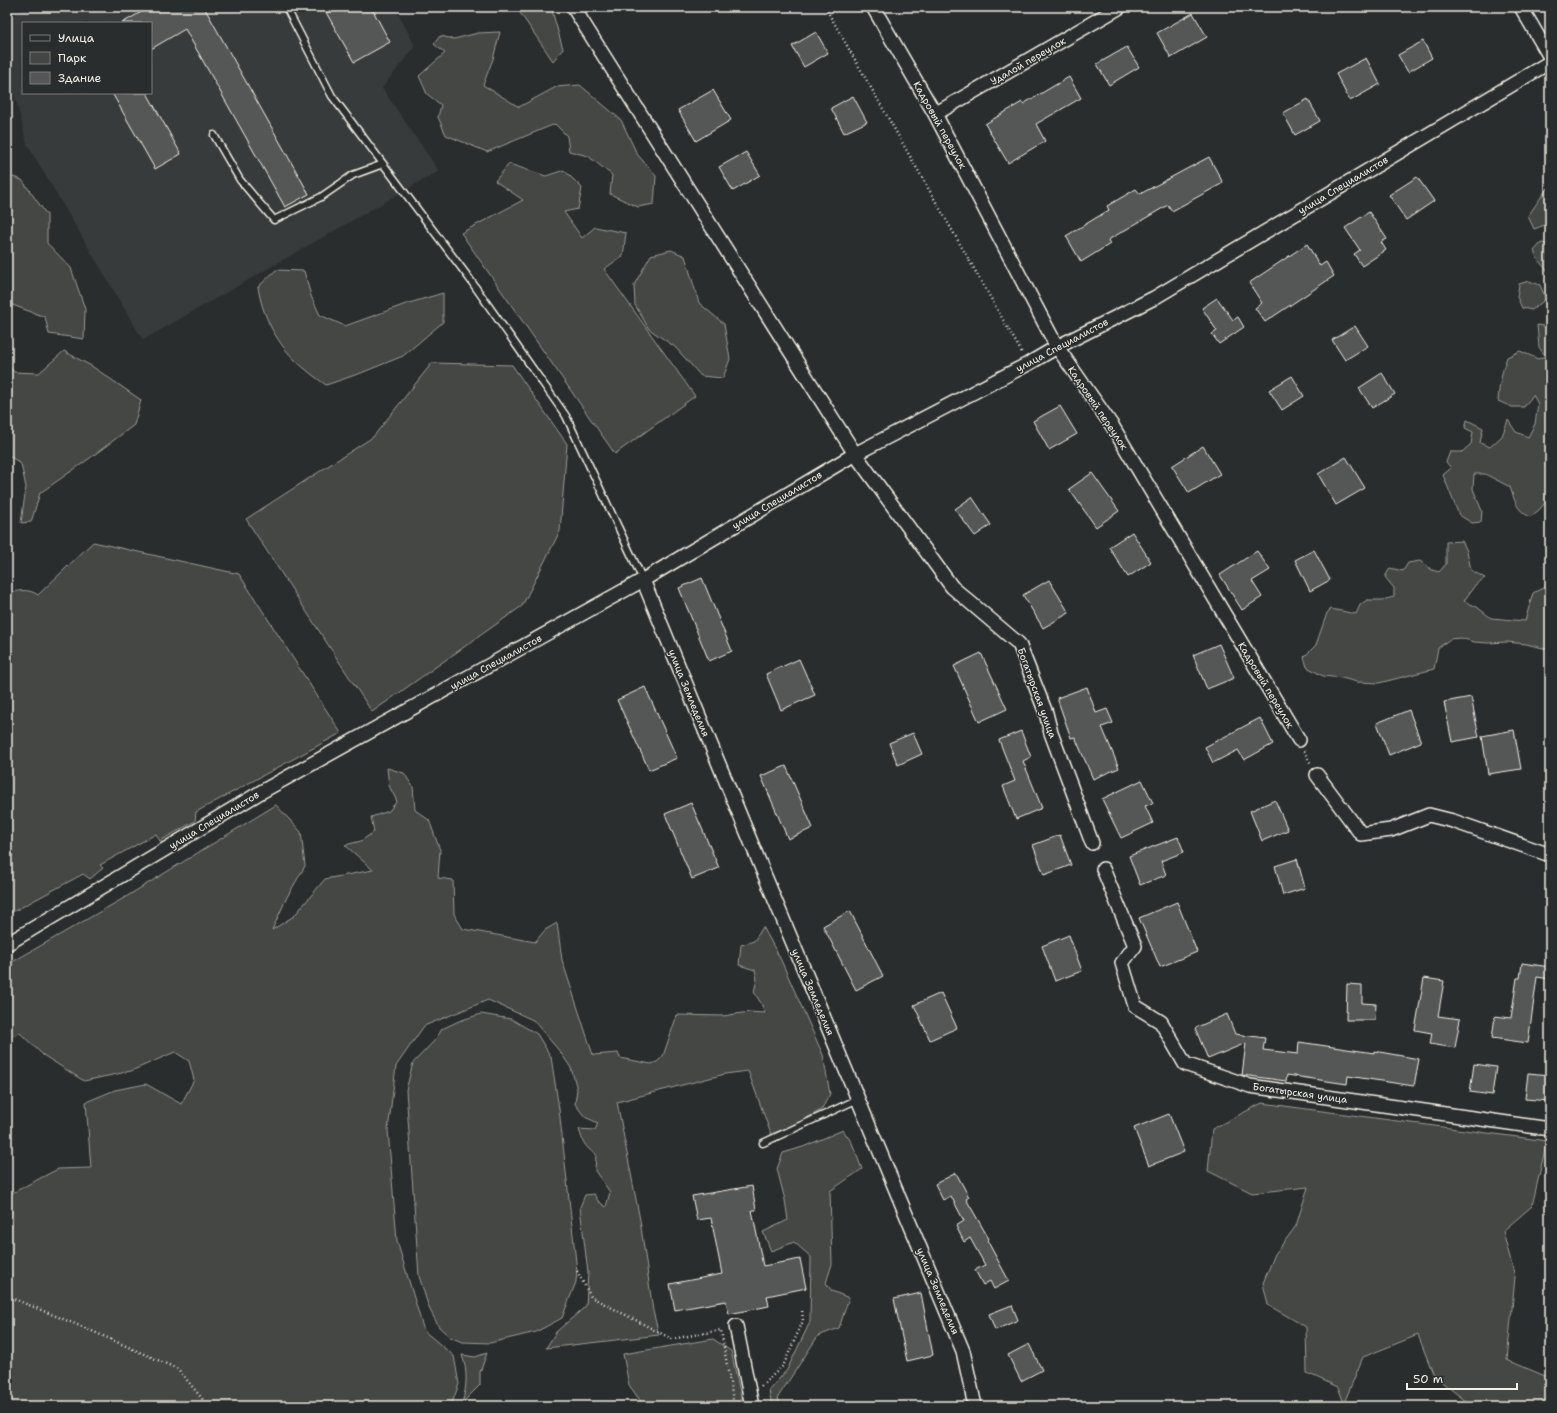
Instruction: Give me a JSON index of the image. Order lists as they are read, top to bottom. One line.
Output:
{"streets":{"street":["Удалой переулок","Кадровый переулок","улица Специалистов","улица Земледелия","Богатырская улица"]},"crossings":[["Удалой переулок","Кадровый переулок"],["Кадровый переулок","улица Специалистов"],["улица Специалистов","улица Земледелия"],["улица Специалистов","Богатырская улица"]],"legend":["Улица","Парк","Здание"],"scale_bar":"50 m"}
